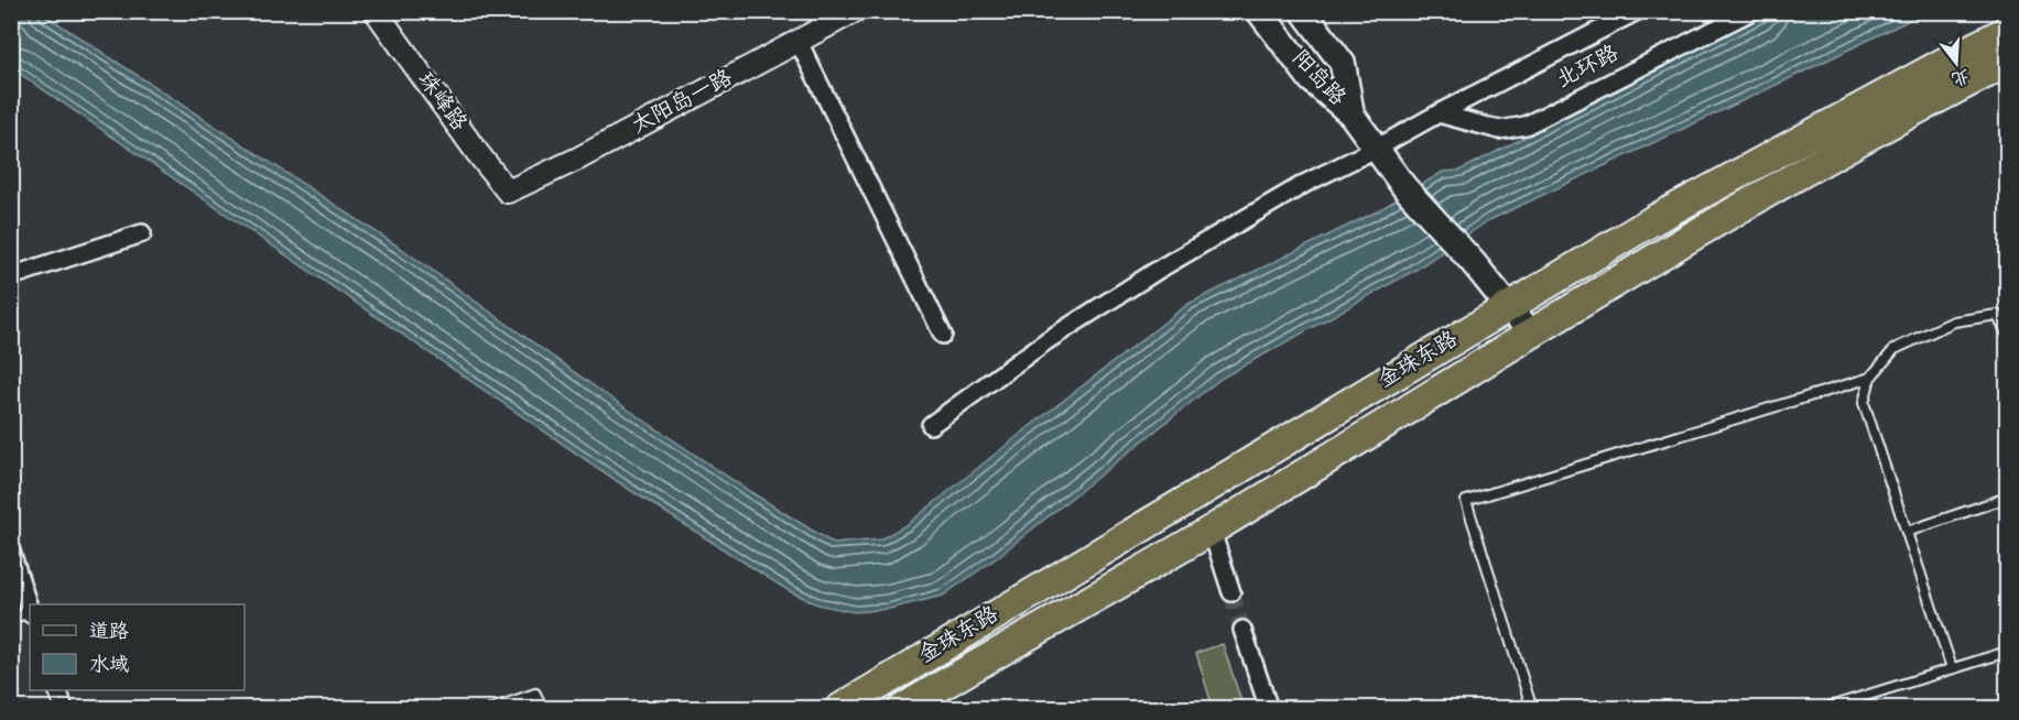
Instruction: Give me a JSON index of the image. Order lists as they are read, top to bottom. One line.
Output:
{"streets":{"highway":["金珠东路"],"main road":["阳岛路"],"street":["北环路","珠峰路","太阳岛一路"]},"crossings":[["阳岛路","金珠东路"],["珠峰路","太阳岛一路"]],"legend":["道路","水域"],"north":"bottom"}
